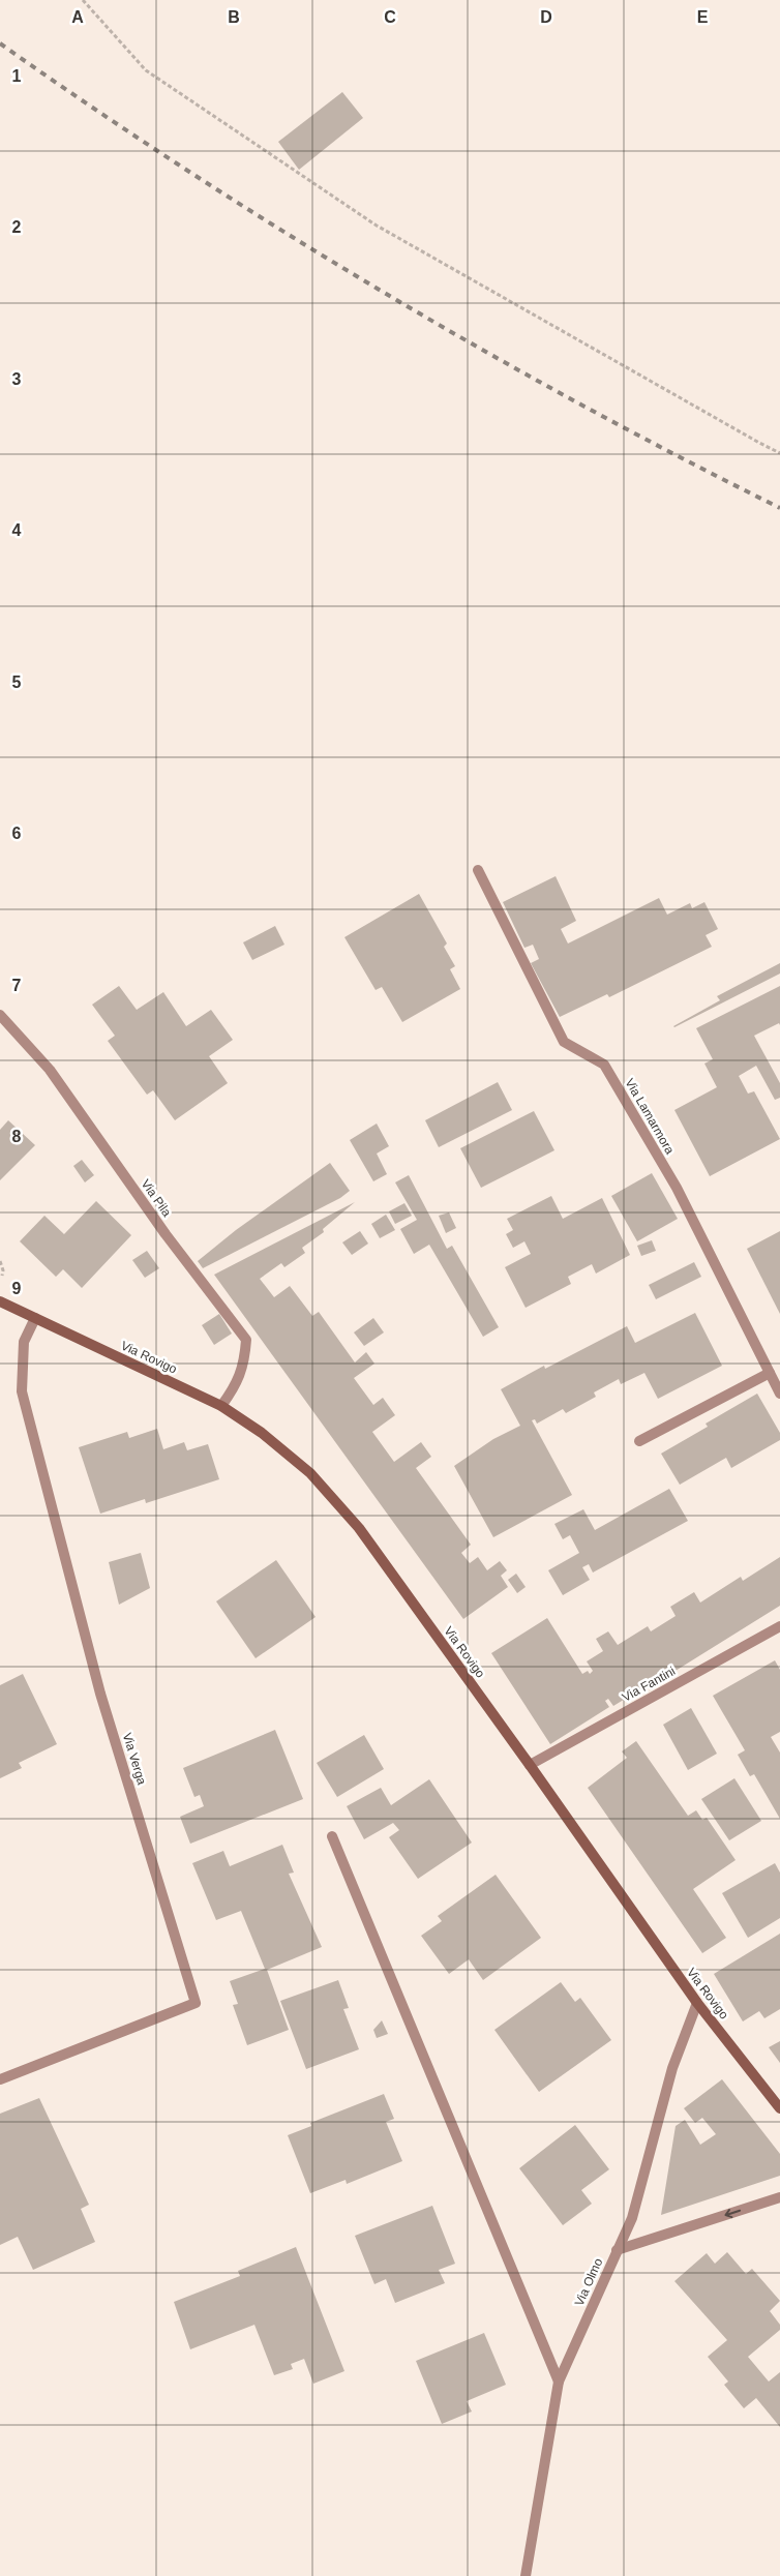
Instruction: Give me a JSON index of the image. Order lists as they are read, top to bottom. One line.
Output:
{"streets":{"main road":["Via Rovigo"],"street":["Via Lamarmora","Via Pila","Via Fantini","Via Verga","Via Olmo"]},"crossings":[["Via Pila","Via Rovigo"],["Via Rovigo","Via Fantini"],["Via Rovigo","Via Verga"],["Via Rovigo","Via Olmo"]],"grid":{"columns":["A","B","C","D","E"],"rows":["1","2","3","4","5","6","7","8","9"]}}
